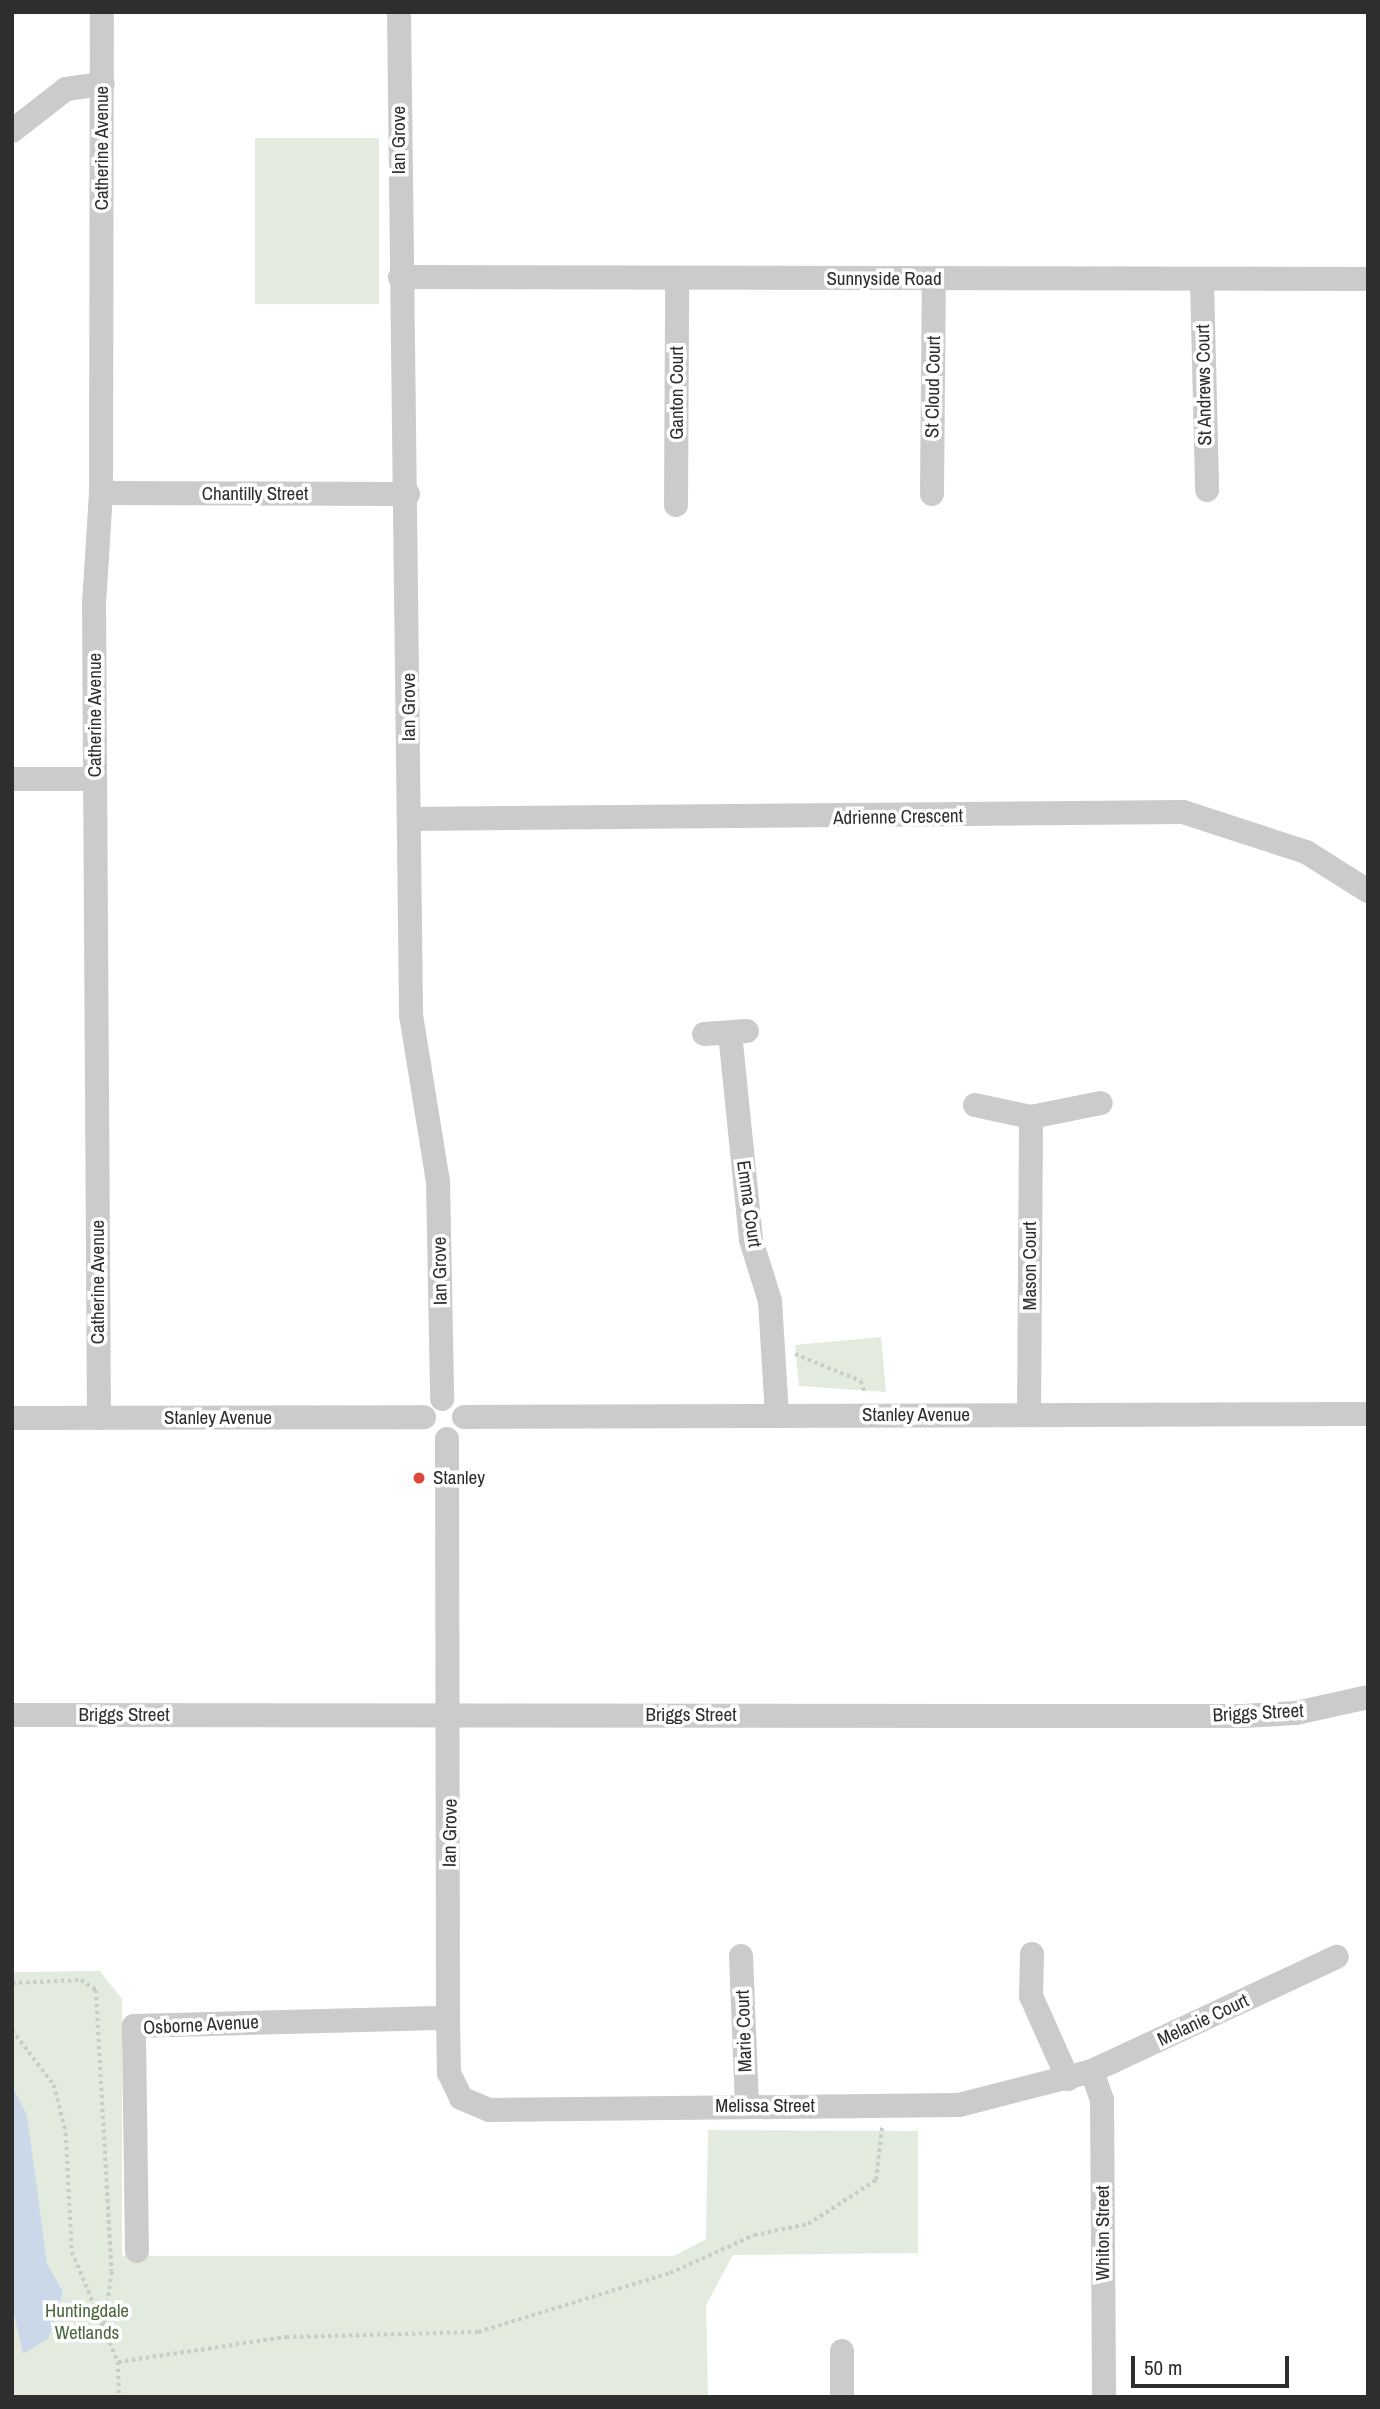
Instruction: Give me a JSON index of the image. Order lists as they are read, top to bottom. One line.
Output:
{"streets":{"street":["Ian Grove","Catherine Avenue","Sunnyside Road","St Andrews Court","St Cloud Court","Ganton Court","Chantilly Street","Adrienne Crescent","Emma Court","Mason Court","Stanley Avenue","Briggs Street","Melanie Court","Osborne Avenue","Marie Court","Melissa Street","Whiton Street"]},"crossings":[["Ian Grove","Sunnyside Road"],["Ian Grove","Chantilly Street"],["Ian Grove","Adrienne Crescent"],["Ian Grove","Stanley Avenue"],["Ian Grove","Briggs Street"],["Ian Grove","Osborne Avenue"],["Ian Grove","Melissa Street"],["Catherine Avenue","Chantilly Street"],["Catherine Avenue","Stanley Avenue"],["Sunnyside Road","St Andrews Court"],["Sunnyside Road","St Cloud Court"],["Sunnyside Road","Ganton Court"],["Emma Court","Stanley Avenue"],["Mason Court","Stanley Avenue"],["Melanie Court","Melissa Street"],["Melanie Court","Whiton Street"],["Marie Court","Melissa Street"]],"parks":["Huntingdale Wetlands"],"places":["Stanley"],"scale_bar":"50 m"}
